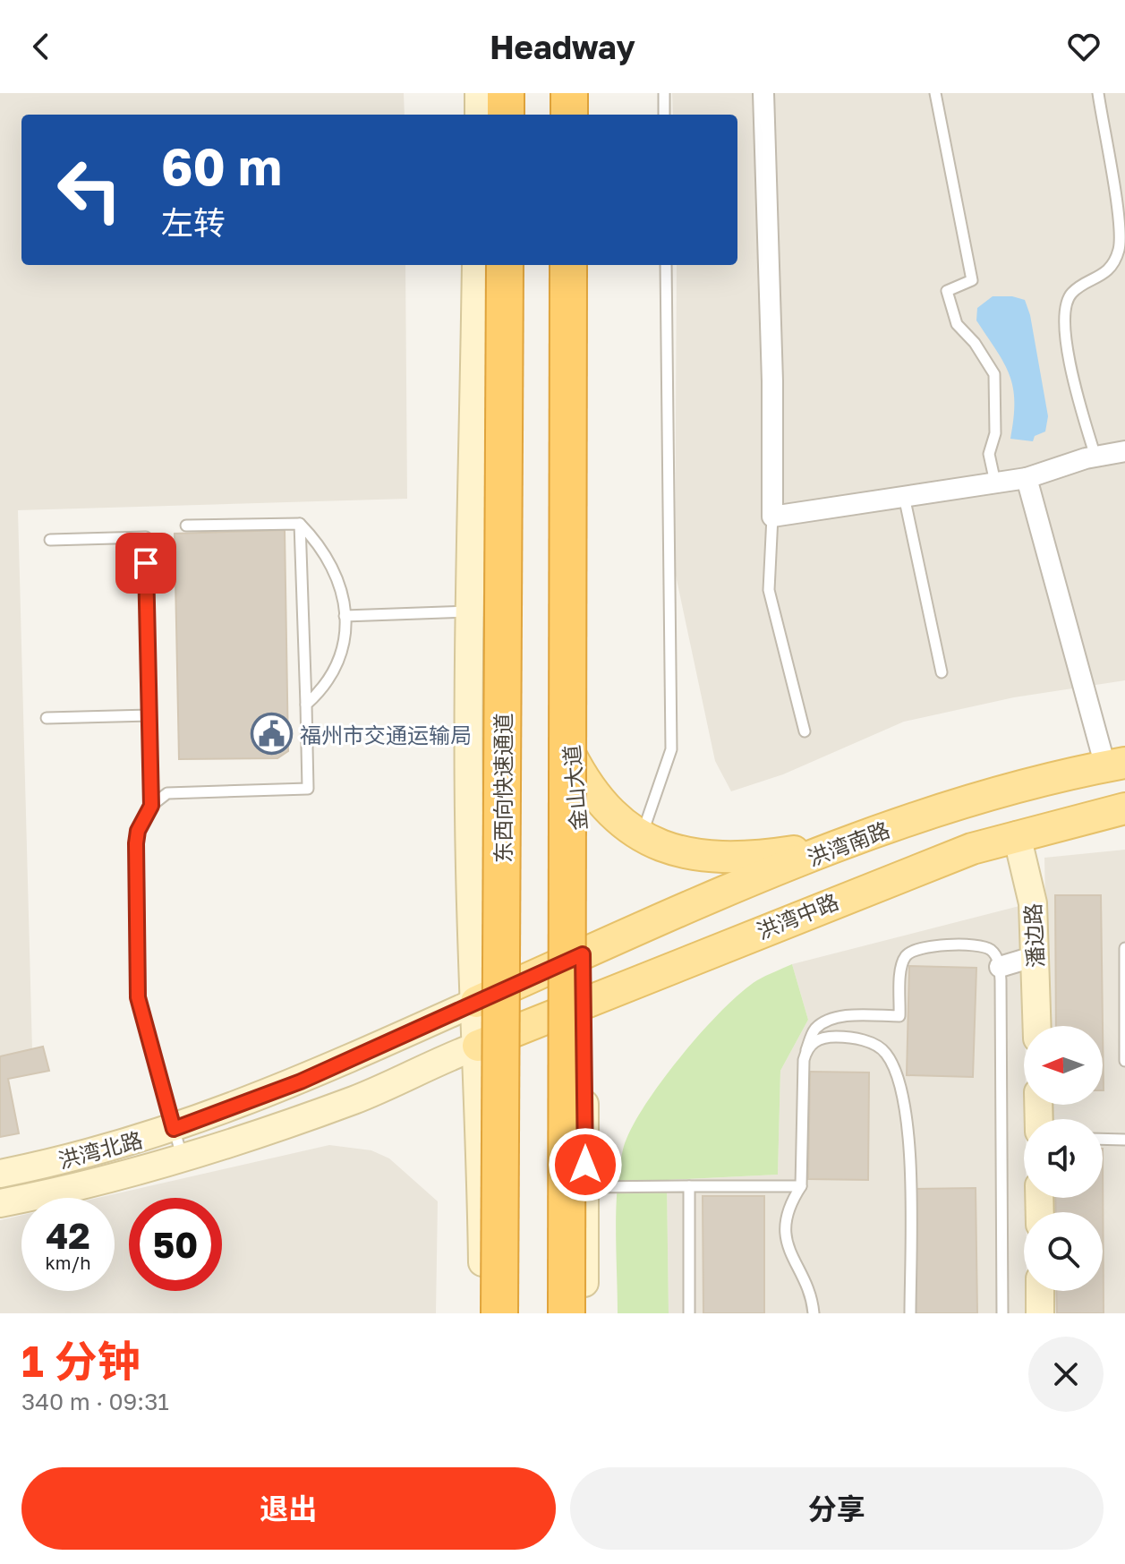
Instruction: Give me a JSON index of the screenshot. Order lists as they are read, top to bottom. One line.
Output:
{"streets":{"highway":["东西向快速通道"],"main road":["金山大道","洪湾南路","洪湾中路","潘边路","洪湾北路"]},"crossings":[["金山大道","洪湾南路"],["金山大道","洪湾中路"],["洪湾南路","洪湾北路"],["洪湾中路","潘边路"],["洪湾中路","洪湾北路"]],"places":{"public building":["福州市交通运输局"]},"north":"left","page":{"header":"Headway","turn":["60 m","左转"],"speed":"42 km/h","limit":"50","heading":["1 分钟","340 m · 09:31"],"buttons":["退出","分享"]}}
